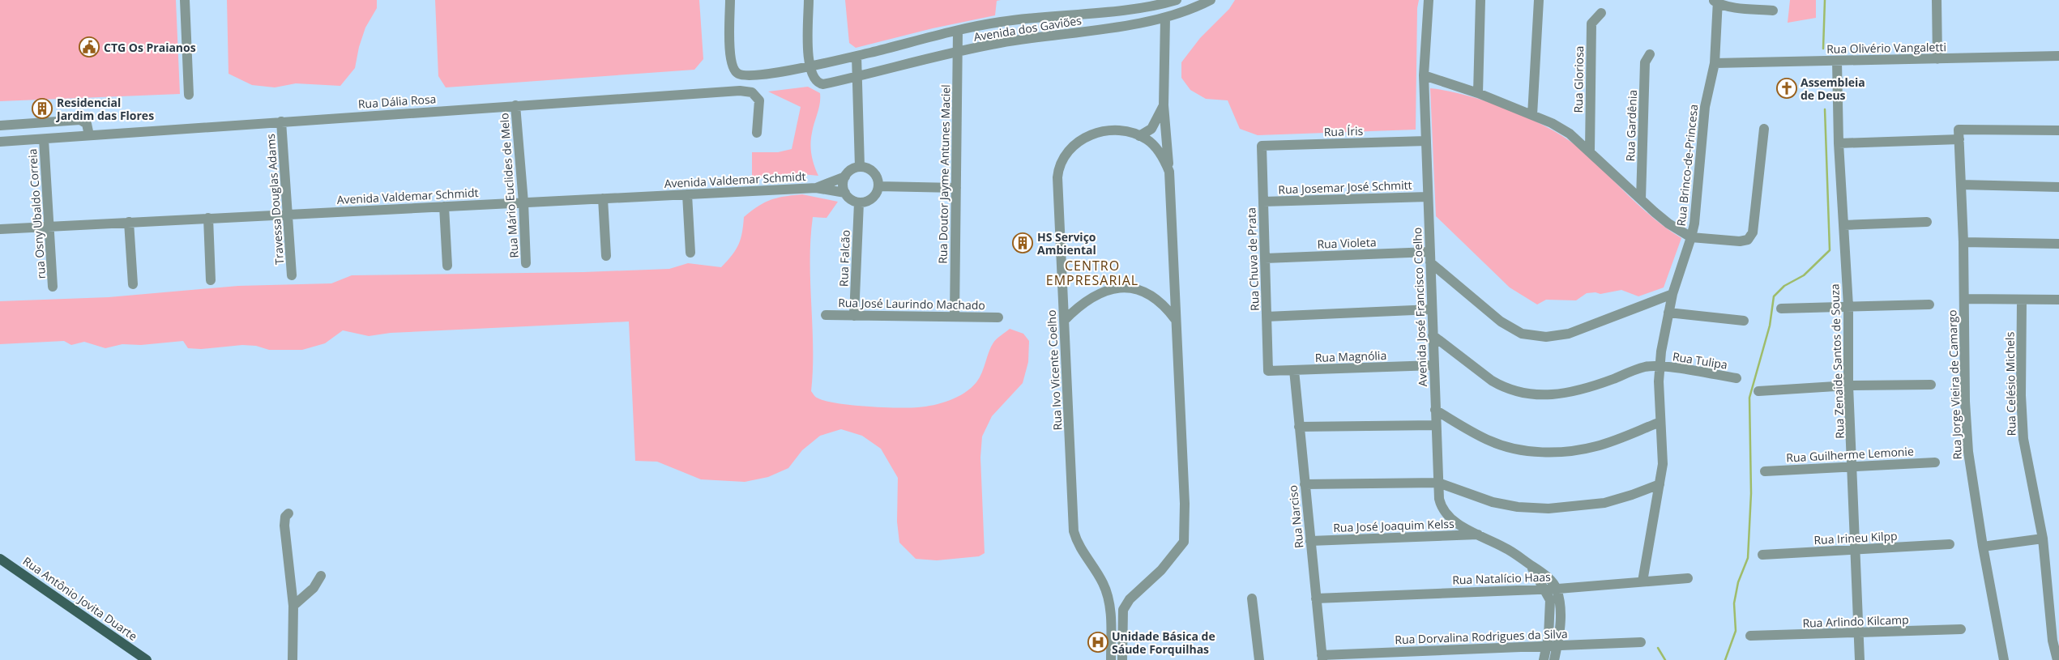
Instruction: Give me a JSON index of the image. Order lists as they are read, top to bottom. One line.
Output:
{"streets":{"main road":["Rua Antônio Jovita Duarte"],"street":["Avenida dos Gaviões","Rua Olivério Vangaletti","Rua Gloriosa","Rua Dália Rosa","Rua Gardênia","Rua Íris","Rua Brinco-de-Princesa","Rua Doutor Jayme Antunes Maciel","Avenida Valdemar Schmidt","Rua Mário Euclides de Melo","Rua Josemar José Schmitt","Travessa Douglas Adams","rua Osny Ubaldo Correia","Rua Violeta","Rua Falcão","Rua Chuva de Prata","Rua José Laurindo Machado","Avenida José Francisco Coelho","Rua Magnólia","Rua Tulipa","Rua Zenaide Santos de Souza","Rua Ivo Vicente Coelho","Rua Celésio Michels","Rua Jorge Vieira de Camargo","Rua Guilherme Lemonie","Rua Narciso","Rua José Joaquim Kelss","Rua Irineu Kilpp","Rua Natalício Haas","Rua Arlindo Kilcamp","Rua Dorvalina Rodrigues da Silva"]},"crossings":[["Avenida dos Gaviões","Rua Doutor Jayme Antunes Maciel"],["Avenida dos Gaviões","Rua Ivo Vicente Coelho"],["Rua Olivério Vangaletti","Rua Brinco-de-Princesa"],["Rua Olivério Vangaletti","Rua Zenaide Santos de Souza"],["Rua Dália Rosa","Rua Mário Euclides de Melo"],["Rua Dália Rosa","Travessa Douglas Adams"],["Rua Dália Rosa","rua Osny Ubaldo Correia"],["Rua Íris","Rua Chuva de Prata"],["Rua Íris","Avenida José Francisco Coelho"],["Rua Brinco-de-Princesa","Rua Tulipa"],["Rua Brinco-de-Princesa","Rua Natalício Haas"],["Rua Doutor Jayme Antunes Maciel","Rua José Laurindo Machado"],["Avenida Valdemar Schmidt","Rua Mário Euclides de Melo"],["Avenida Valdemar Schmidt","Travessa Douglas Adams"],["Avenida Valdemar Schmidt","rua Osny Ubaldo Correia"],["Rua Josemar José Schmitt","Rua Chuva de Prata"],["Rua Josemar José Schmitt","Avenida José Francisco Coelho"],["Rua Violeta","Rua Chuva de Prata"],["Rua Violeta","Avenida José Francisco Coelho"],["Rua Falcão","Rua José Laurindo Machado"],["Rua Chuva de Prata","Rua Magnólia"],["Avenida José Francisco Coelho","Rua Magnólia"],["Avenida José Francisco Coelho","Rua Tulipa"],["Avenida José Francisco Coelho","Rua José Joaquim Kelss"],["Avenida José Francisco Coelho","Rua Natalício Haas"],["Avenida José Francisco Coelho","Rua Dorvalina Rodrigues da Silva"],["Rua Magnólia","Rua Narciso"],["Rua Zenaide Santos de Souza","Rua Guilherme Lemonie"],["Rua Zenaide Santos de Souza","Rua Irineu Kilpp"],["Rua Zenaide Santos de Souza","Rua Arlindo Kilcamp"],["Rua Narciso","Rua José Joaquim Kelss"],["Rua Narciso","Rua Natalício Haas"],["Rua Narciso","Rua Dorvalina Rodrigues da Silva"]],"districts":["CENTRO EMPRESARIAL"],"places":{"public building":["CTG Os Praianos"],"church":["Assembleia de Deus"],"building":["Residencial Jardim das Flores","HS Serviço Ambiental"],"hospital":["Unidade Básica de Sáude Forquilhas"]}}
